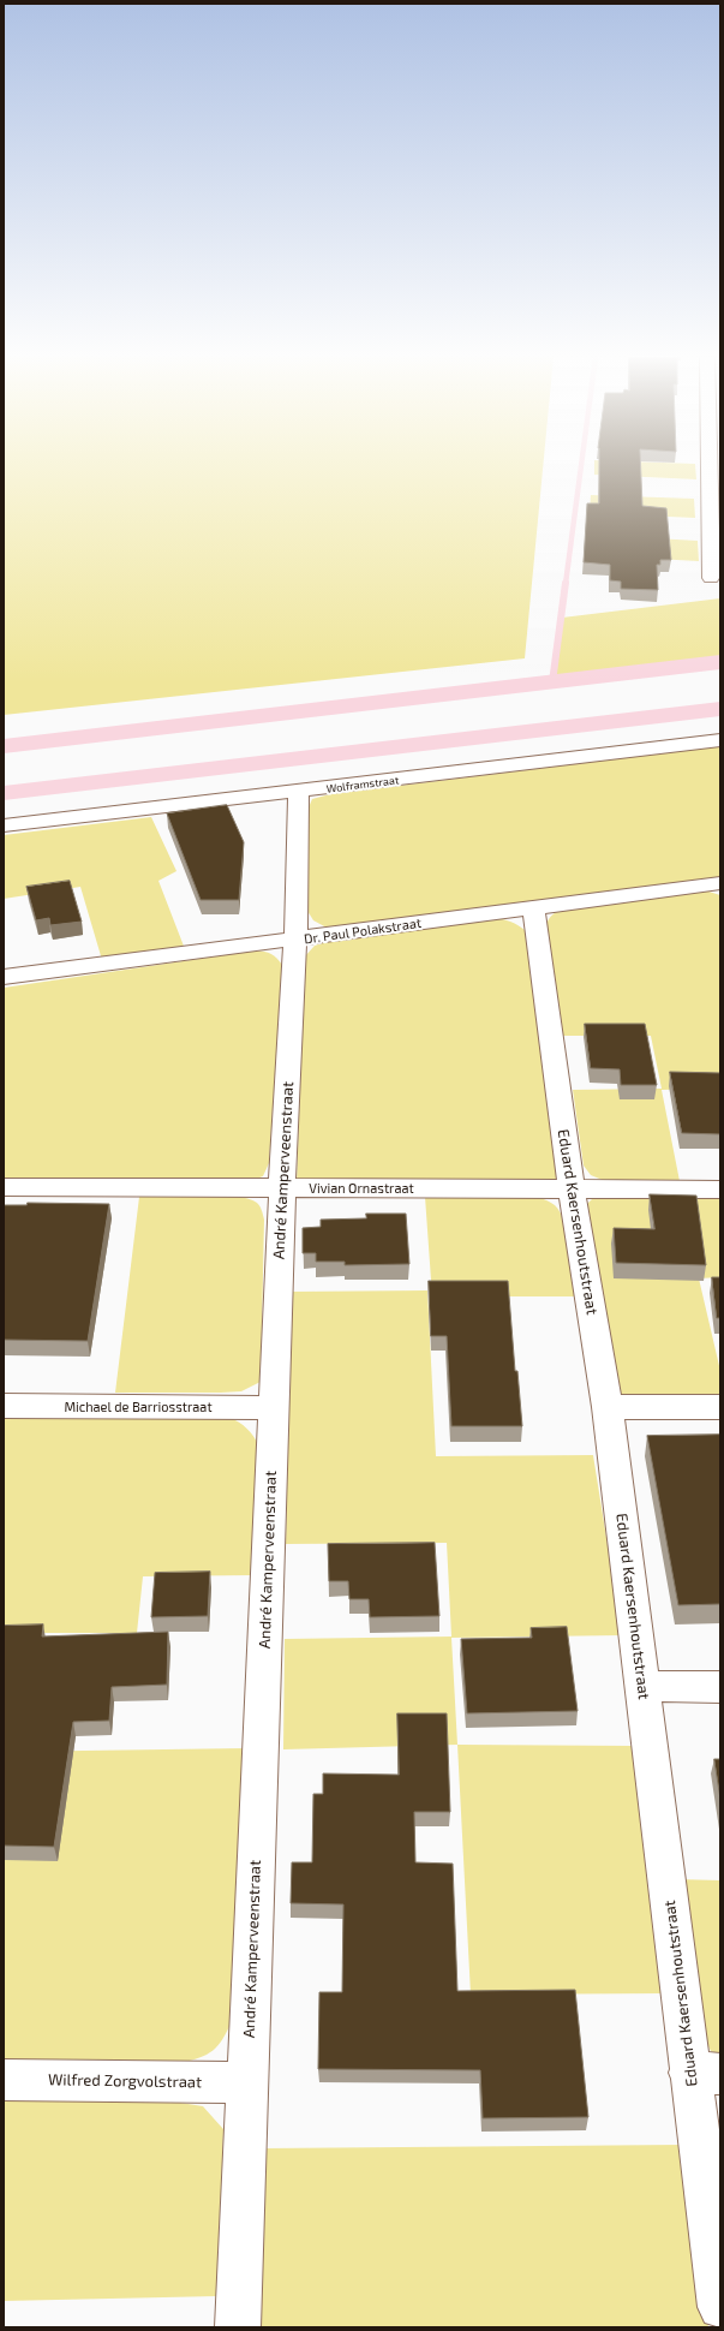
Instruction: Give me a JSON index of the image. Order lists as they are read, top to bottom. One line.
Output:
{"streets":{"street":["Wolframstraat","Dr. Paul Polakstraat","André Kamperveenstraat","Vivian Ornastraat","Eduard Kaersenhoutstraat","Michael de Barriosstraat","Wilfred Zorgvolstraat"]},"crossings":[["Wolframstraat","André Kamperveenstraat"],["Dr. Paul Polakstraat","André Kamperveenstraat"],["Dr. Paul Polakstraat","Eduard Kaersenhoutstraat"],["André Kamperveenstraat","Vivian Ornastraat"],["André Kamperveenstraat","Michael de Barriosstraat"],["André Kamperveenstraat","Wilfred Zorgvolstraat"],["Vivian Ornastraat","Eduard Kaersenhoutstraat"]]}
